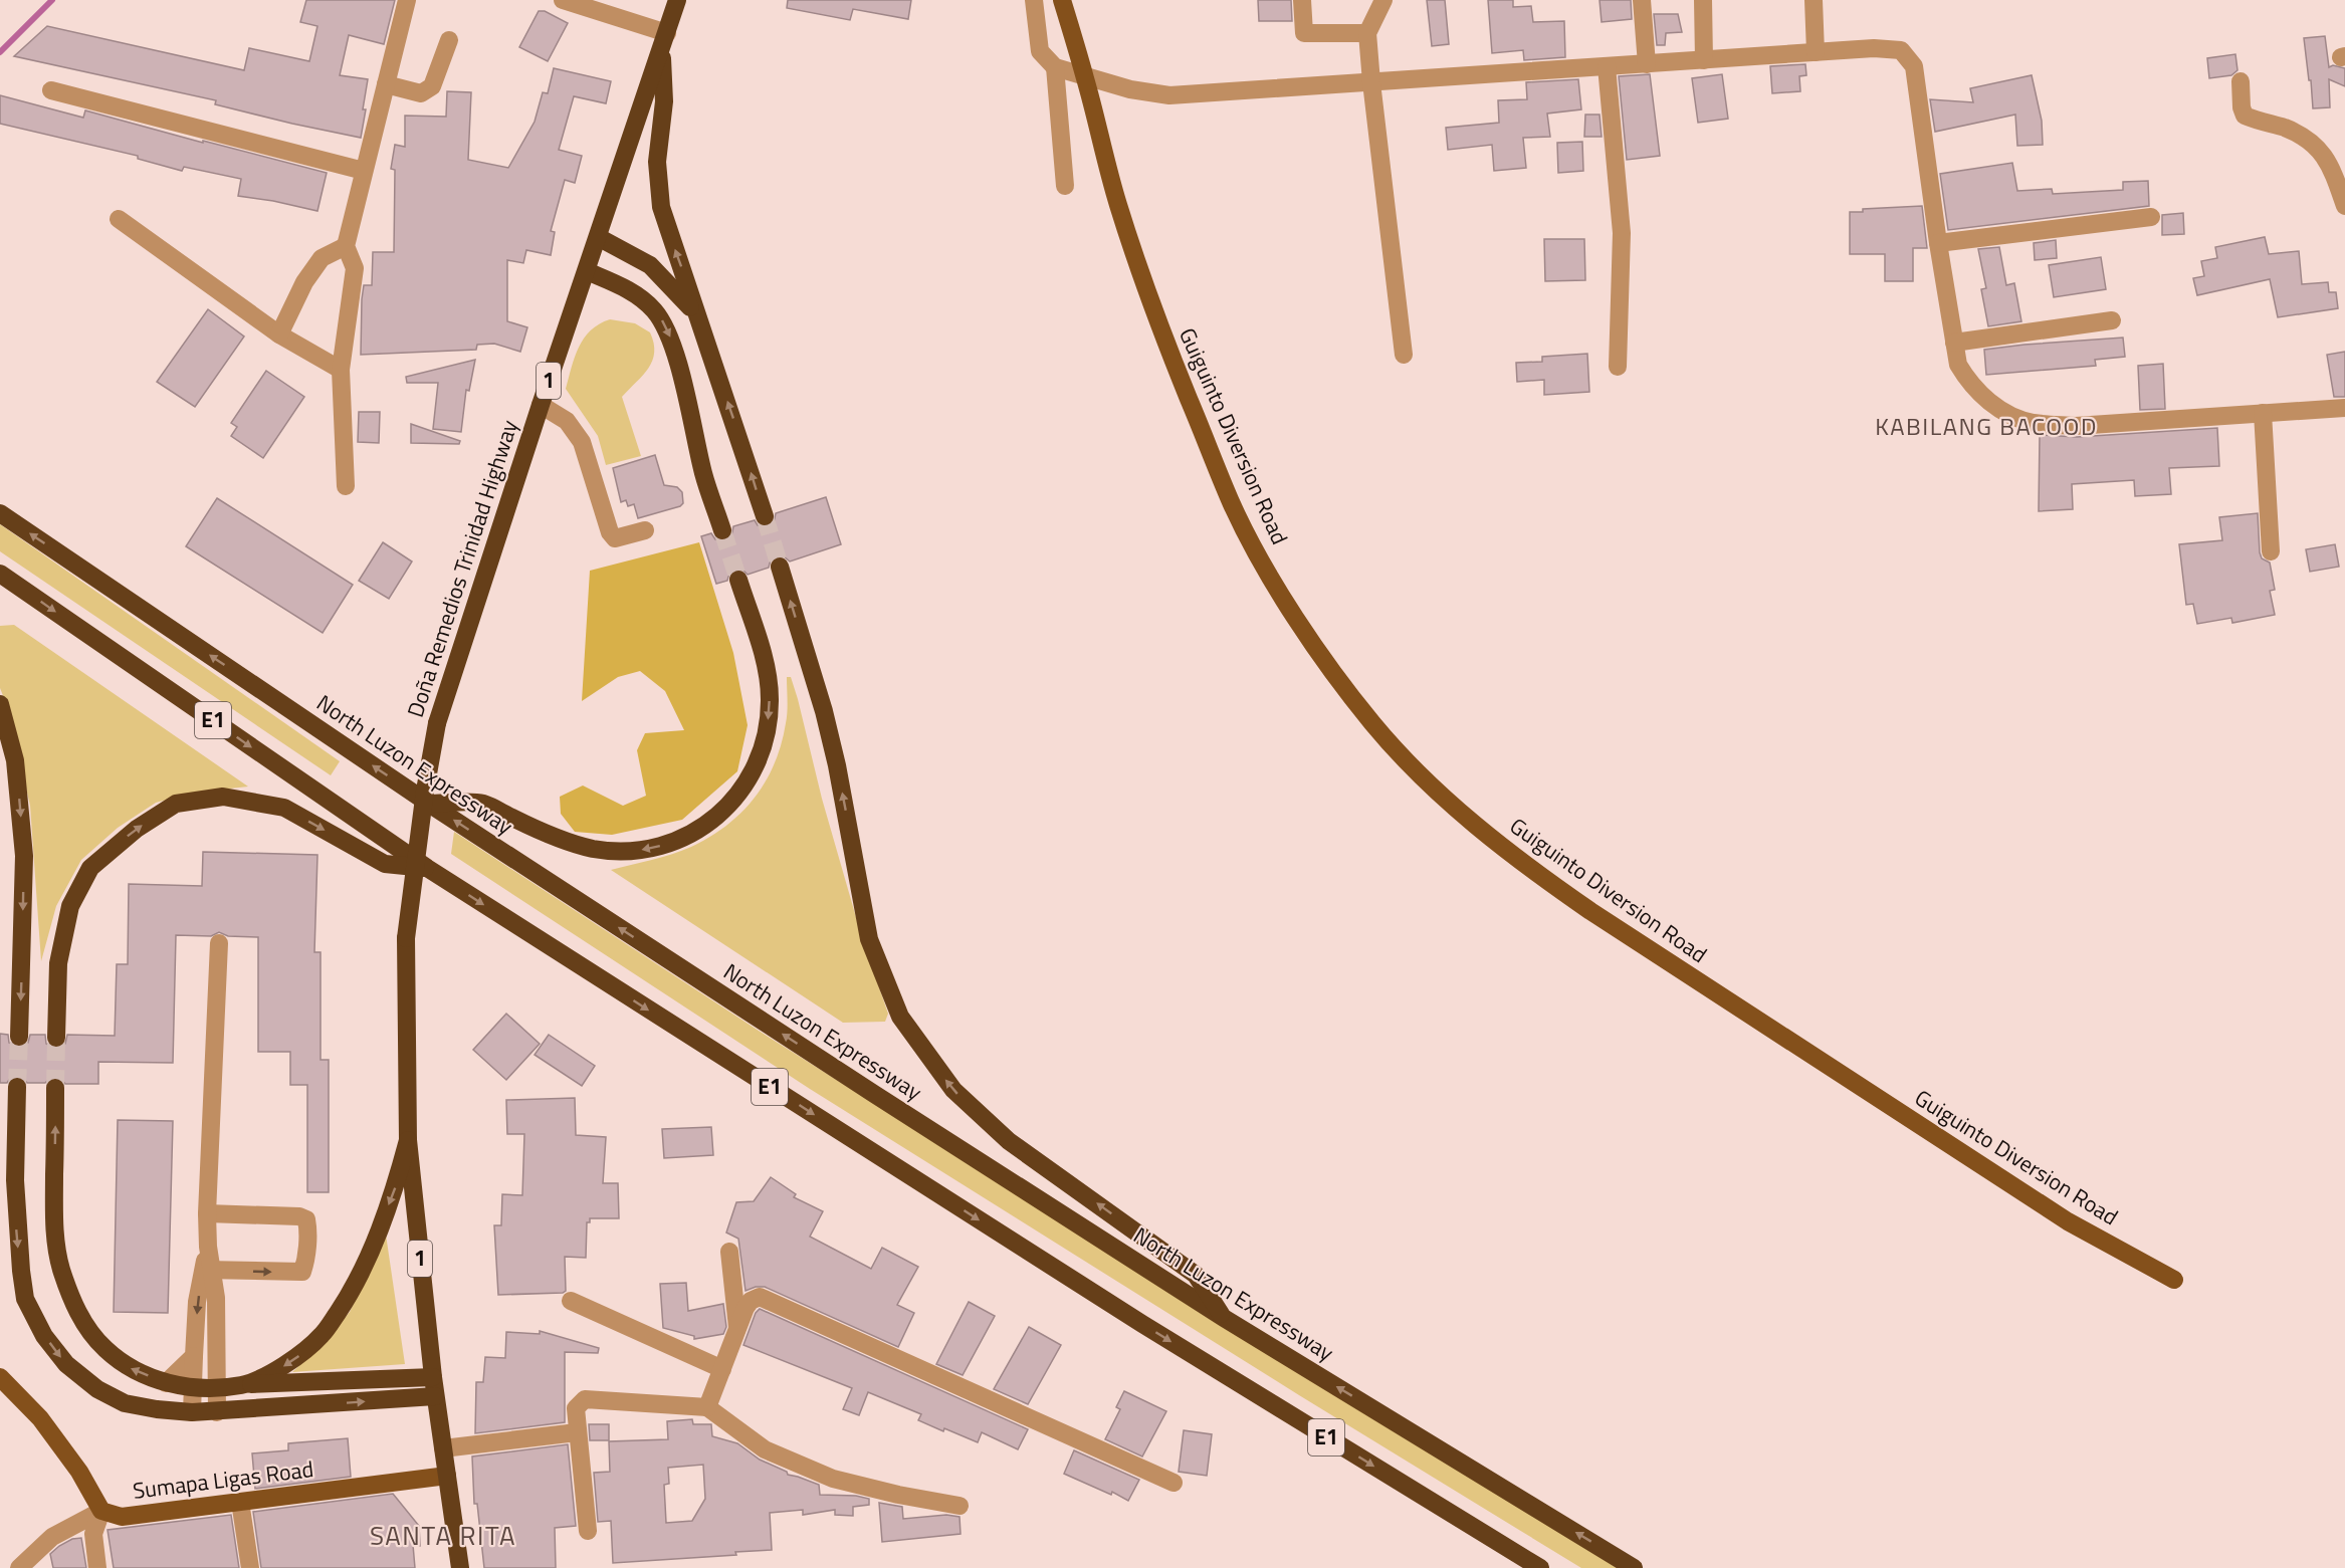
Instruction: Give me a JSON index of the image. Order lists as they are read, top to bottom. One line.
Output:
{"streets":{"highway":["1","Doña Remedios Trinidad Highway","E1","North Luzon Expressway"],"main road":["Guiguinto Diversion Road","Sumapa Ligas Road"]},"crossings":[["Doña Remedios Trinidad Highway","Sumapa Ligas Road"]],"districts":["KABILANG BACOOD","SANTA RITA"]}
